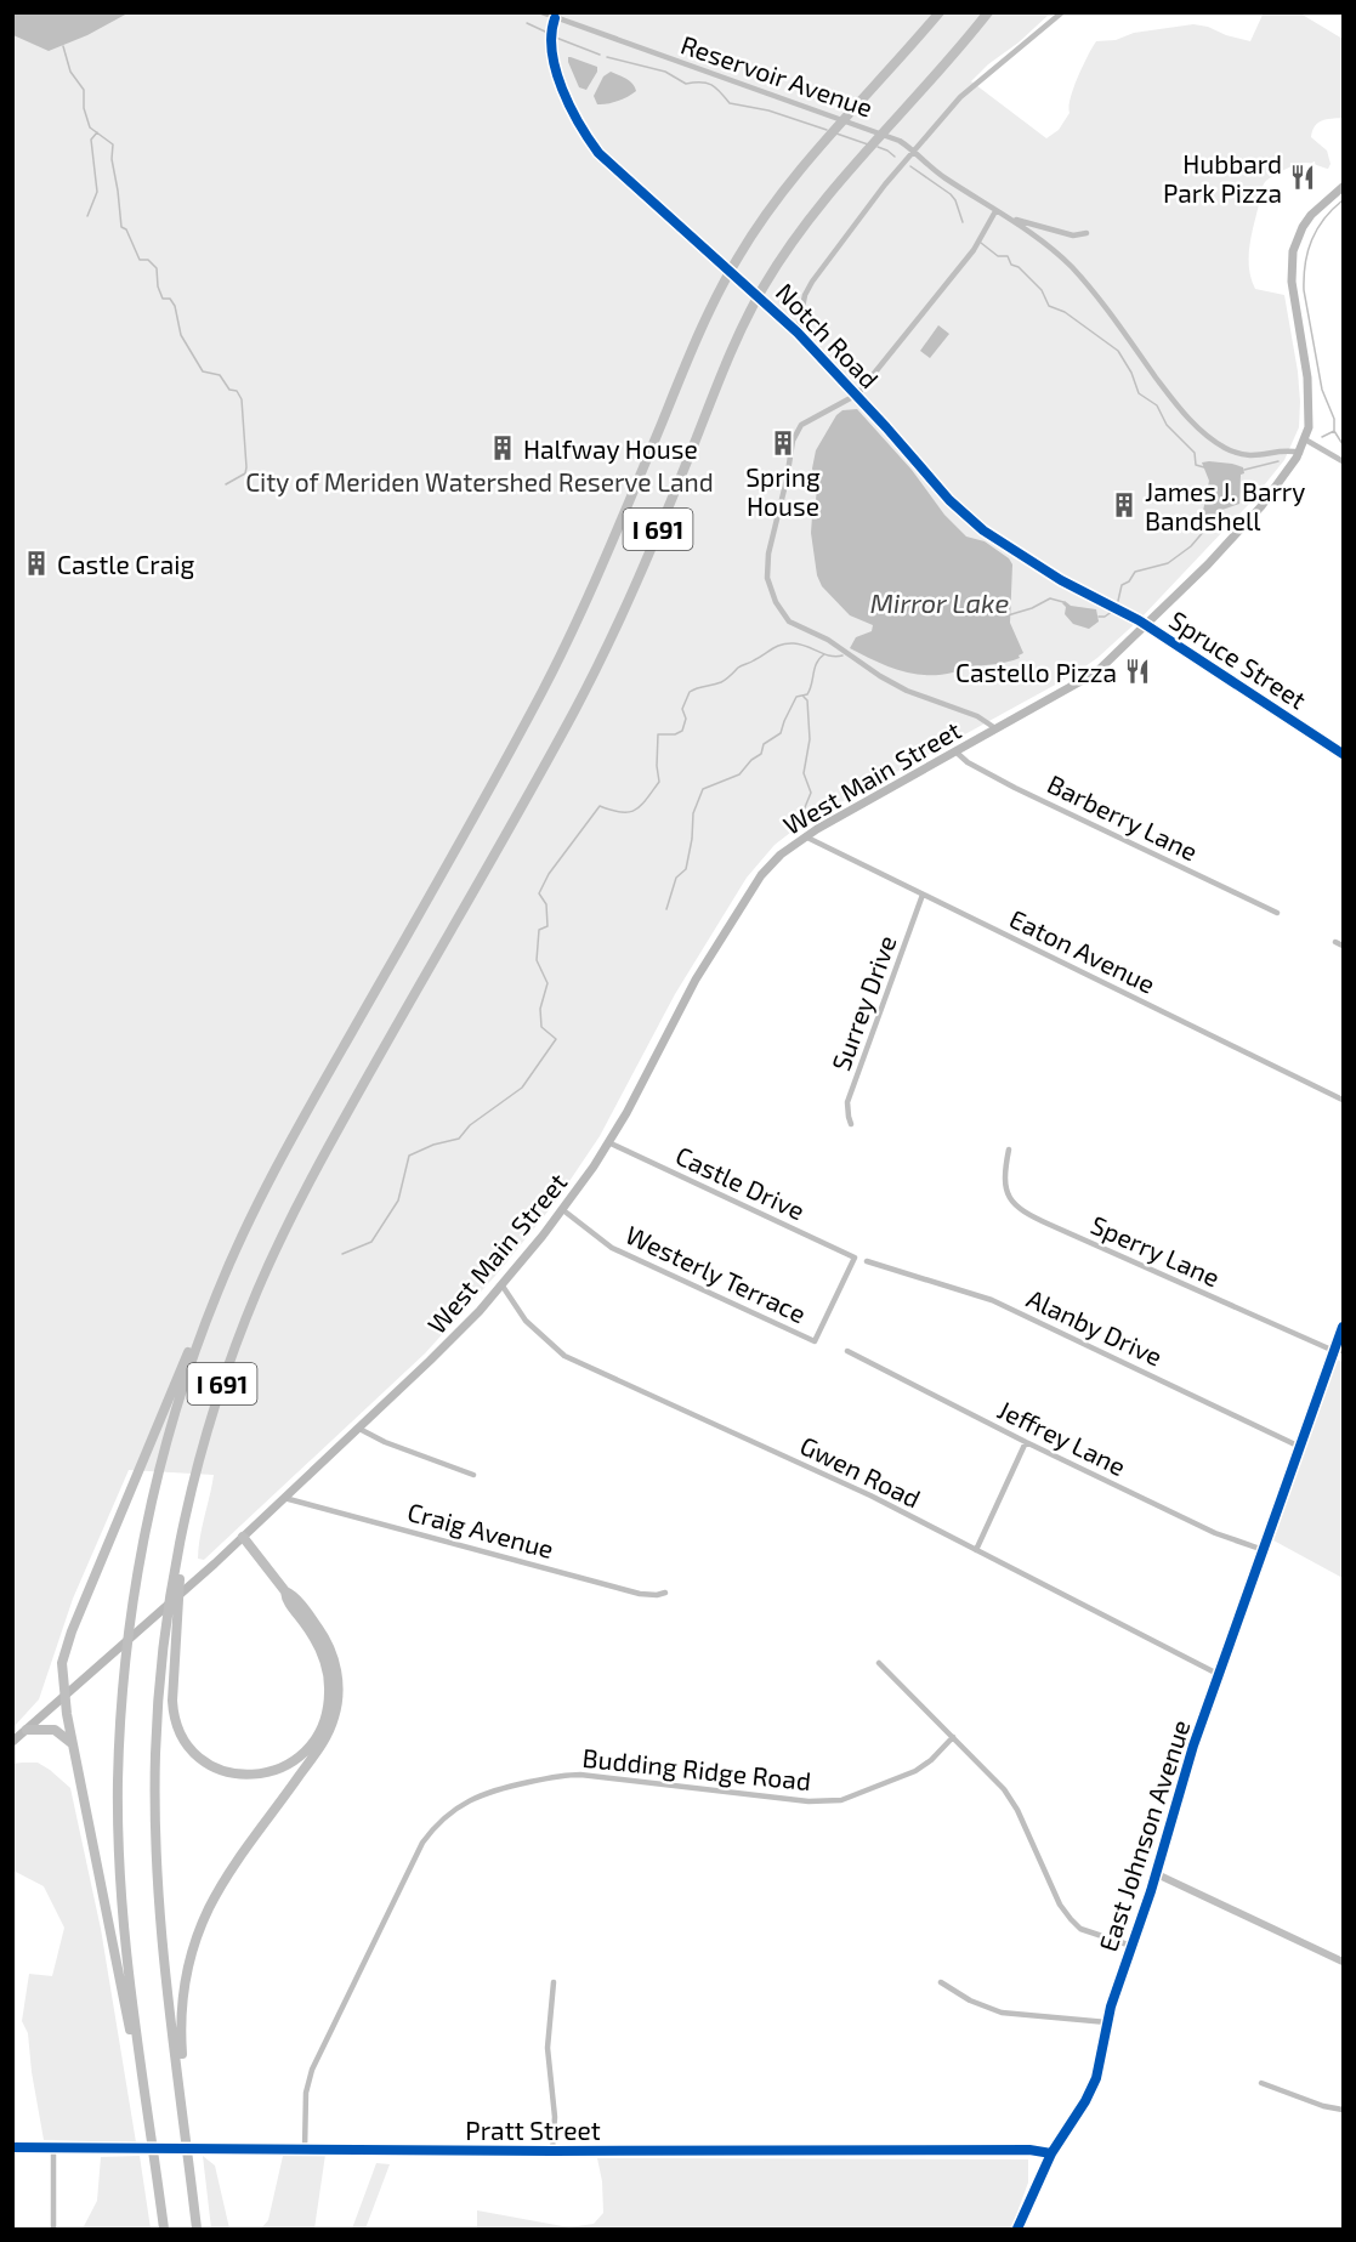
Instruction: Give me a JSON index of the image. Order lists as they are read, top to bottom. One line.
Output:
{"streets":{"highway":["I 691"],"main road":["West Main Street"],"street":["Reservoir Avenue","Notch Road","Spruce Street","Barberry Lane","Eaton Avenue","Surrey Drive","Castle Drive","Sperry Lane","Westerly Terrace","Alanby Drive","Jeffrey Lane","Gwen Road","Craig Avenue","Budding Ridge Road","East Johnson Avenue","Pratt Street"]},"crossings":[["Reservoir Avenue","Notch Road"],["Notch Road","Spruce Street"],["Notch Road","West Main Street"],["Spruce Street","West Main Street"],["West Main Street","Barberry Lane"],["West Main Street","Eaton Avenue"],["West Main Street","Castle Drive"],["West Main Street","Westerly Terrace"],["West Main Street","Gwen Road"],["West Main Street","Craig Avenue"],["Eaton Avenue","Surrey Drive"],["Castle Drive","Westerly Terrace"],["Sperry Lane","East Johnson Avenue"],["Alanby Drive","East Johnson Avenue"],["Jeffrey Lane","East Johnson Avenue"],["Gwen Road","East Johnson Avenue"],["Budding Ridge Road","Pratt Street"],["East Johnson Avenue","Pratt Street"]],"water":["Mirror Lake"],"parks":["City of Meriden Watershed Reserve Land"],"places":{"restaurant":["Hubbard Park Pizza","Castello Pizza"],"building":["Spring House","Halfway House","James J. Barry Bandshell","Castle Craig"]}}
